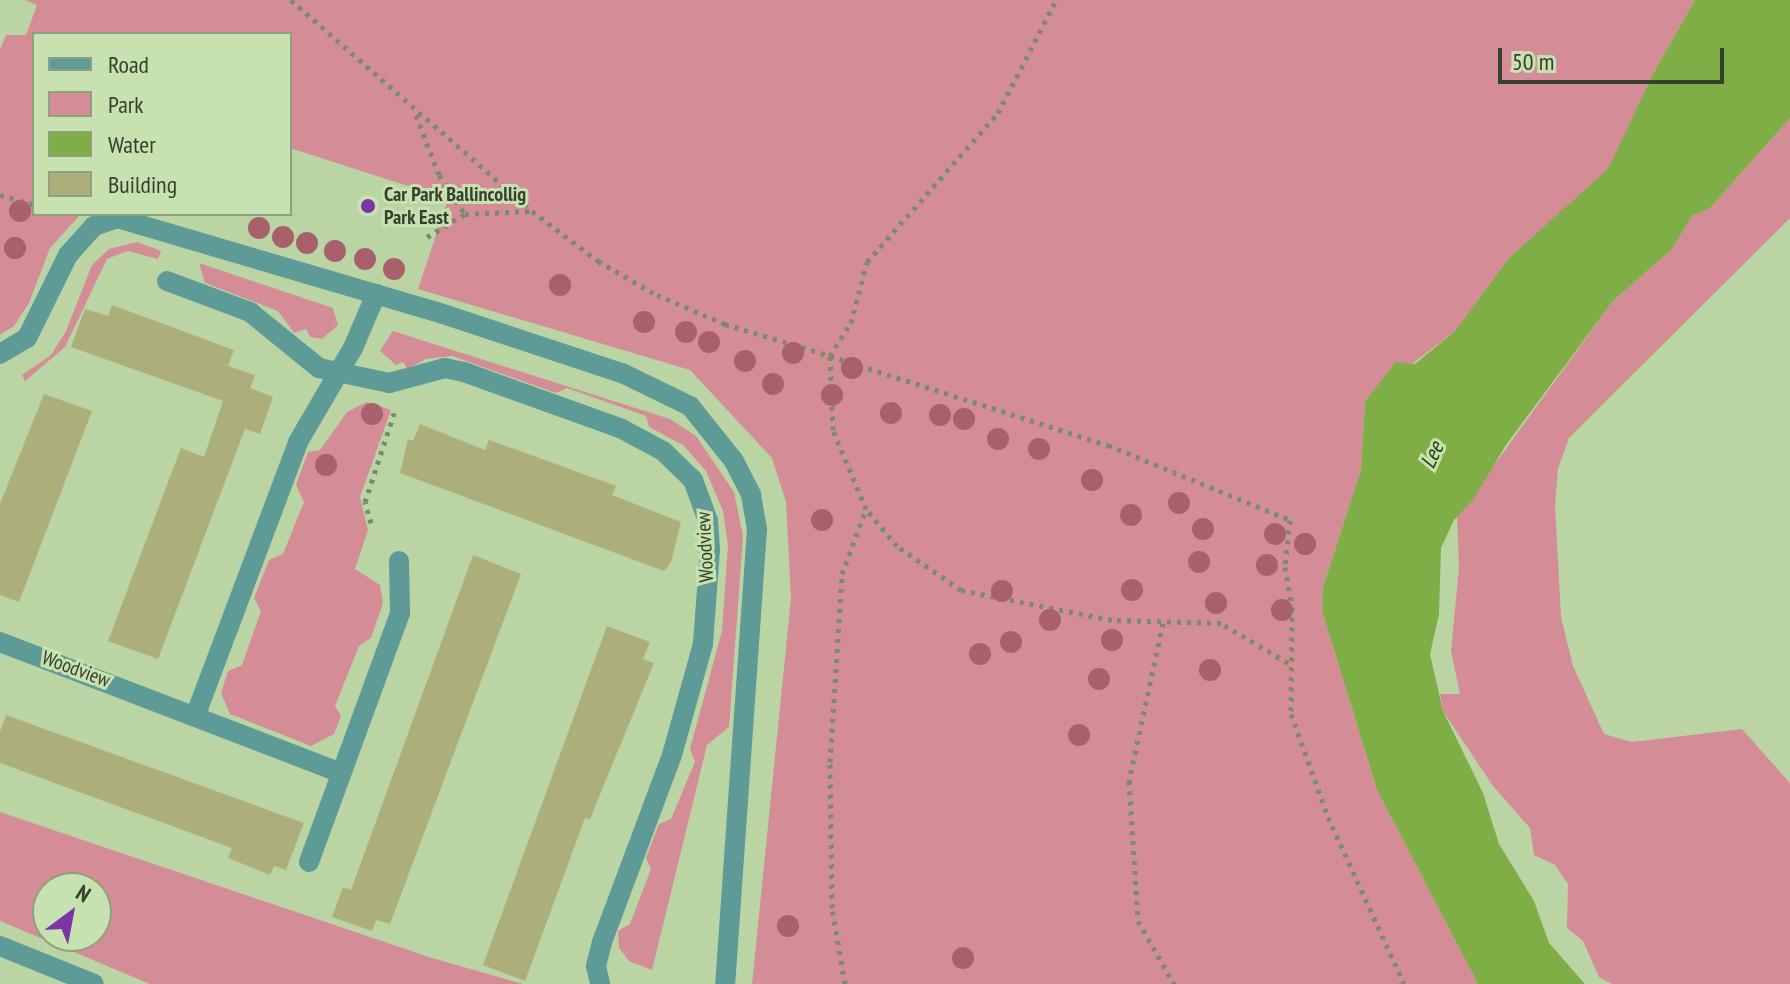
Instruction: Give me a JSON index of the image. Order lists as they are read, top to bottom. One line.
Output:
{"streets":{"street":["Woodview"]},"water":["Lee"],"places":["Car Park Ballincollig Park East"],"legend":["Road","Park","Water","Building"],"scale_bar":"50 m","north":"top right"}
